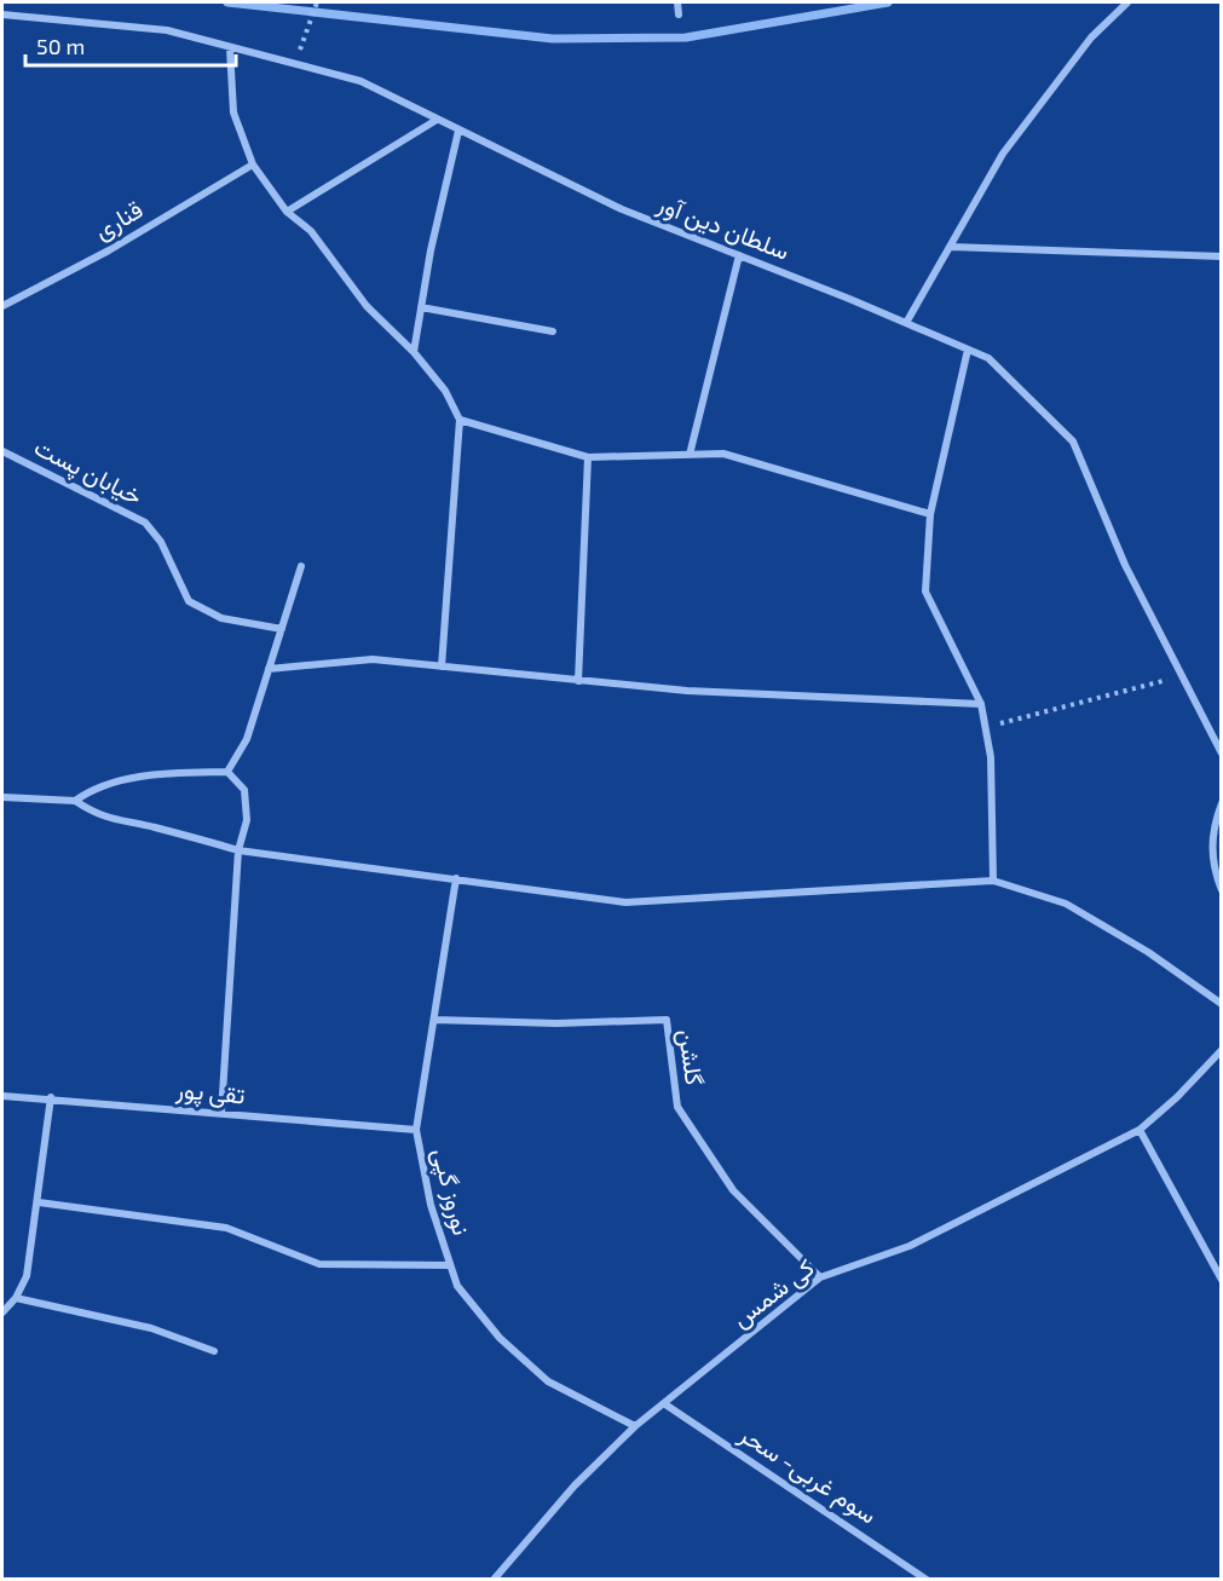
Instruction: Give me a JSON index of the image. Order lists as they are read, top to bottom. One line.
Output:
{"streets":{"street":["قناری","سلطان دین آور","خیابان پست","گلشن","تقی پور","نوروز گپی","کی شمس","سوم غربی- سحر"]},"crossings":[["گلشن","نوروز گپی"],["گلشن","کی شمس"],["تقی پور","نوروز گپی"],["نوروز گپی","کی شمس"],["کی شمس","سوم غربی- سحر"]],"scale_bar":"50 m"}
